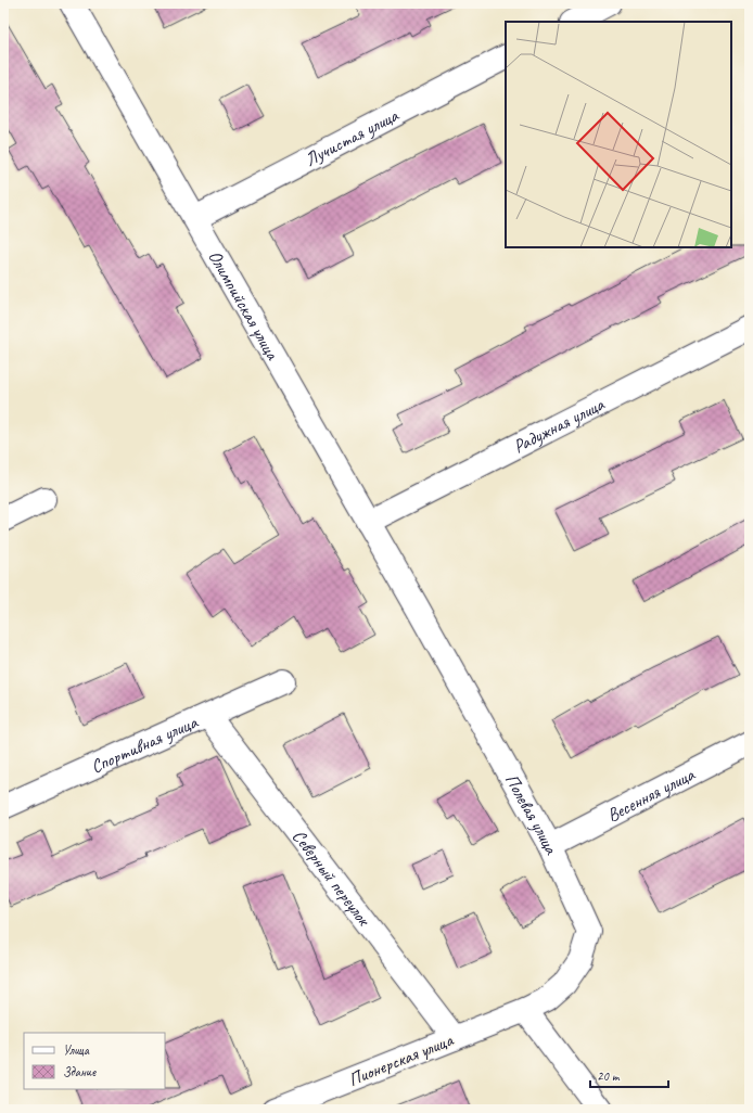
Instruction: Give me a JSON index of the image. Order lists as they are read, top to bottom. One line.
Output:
{"streets":{"street":["Лучистая улица","Олимпийская улица","Радужная улица","Спортивная улица","Весенняя улица","Полевая улица","Северный переулок","Пионерская улица"]},"crossings":[["Лучистая улица","Олимпийская улица"],["Олимпийская улица","Радужная улица"],["Олимпийская улица","Полевая улица"],["Спортивная улица","Северный переулок"],["Весенняя улица","Полевая улица"],["Полевая улица","Пионерская улица"],["Северный переулок","Пионерская улица"]],"legend":["Улица","Здание"],"scale_bar":"20 m"}
